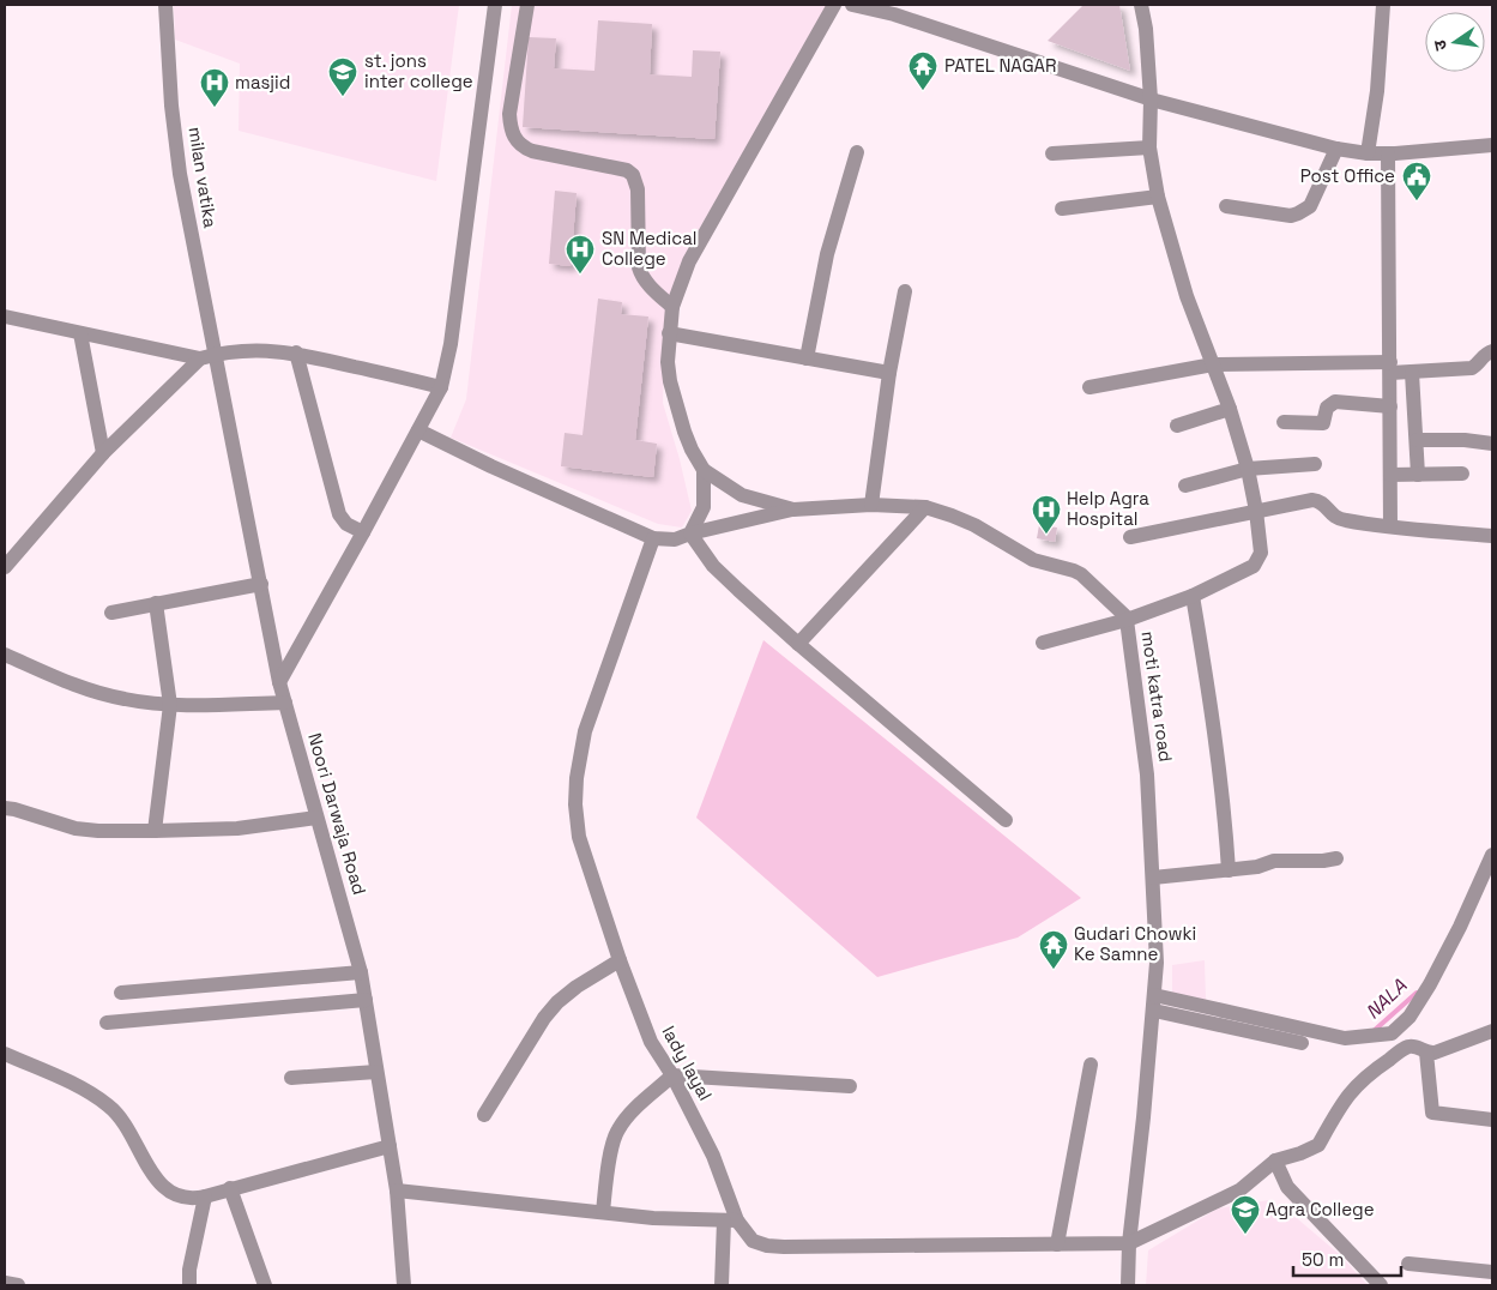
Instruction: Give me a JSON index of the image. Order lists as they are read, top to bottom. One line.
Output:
{"streets":{"street":["milan vatika","moti katra road","Noori Darwaja Road","lady layal"]},"crossings":[["milan vatika","Noori Darwaja Road"],["moti katra road","lady layal"]],"water":["NALA"],"places":{"temple":["PATEL NAGAR","Gudari Chowki Ke Samne"],"school or university":["st. jons inter college","Agra College"],"hospital":["masjid","SN Medical College","Help Agra Hospital"],"public building":["Post Office"]},"scale_bar":"50 m","north":"left"}
